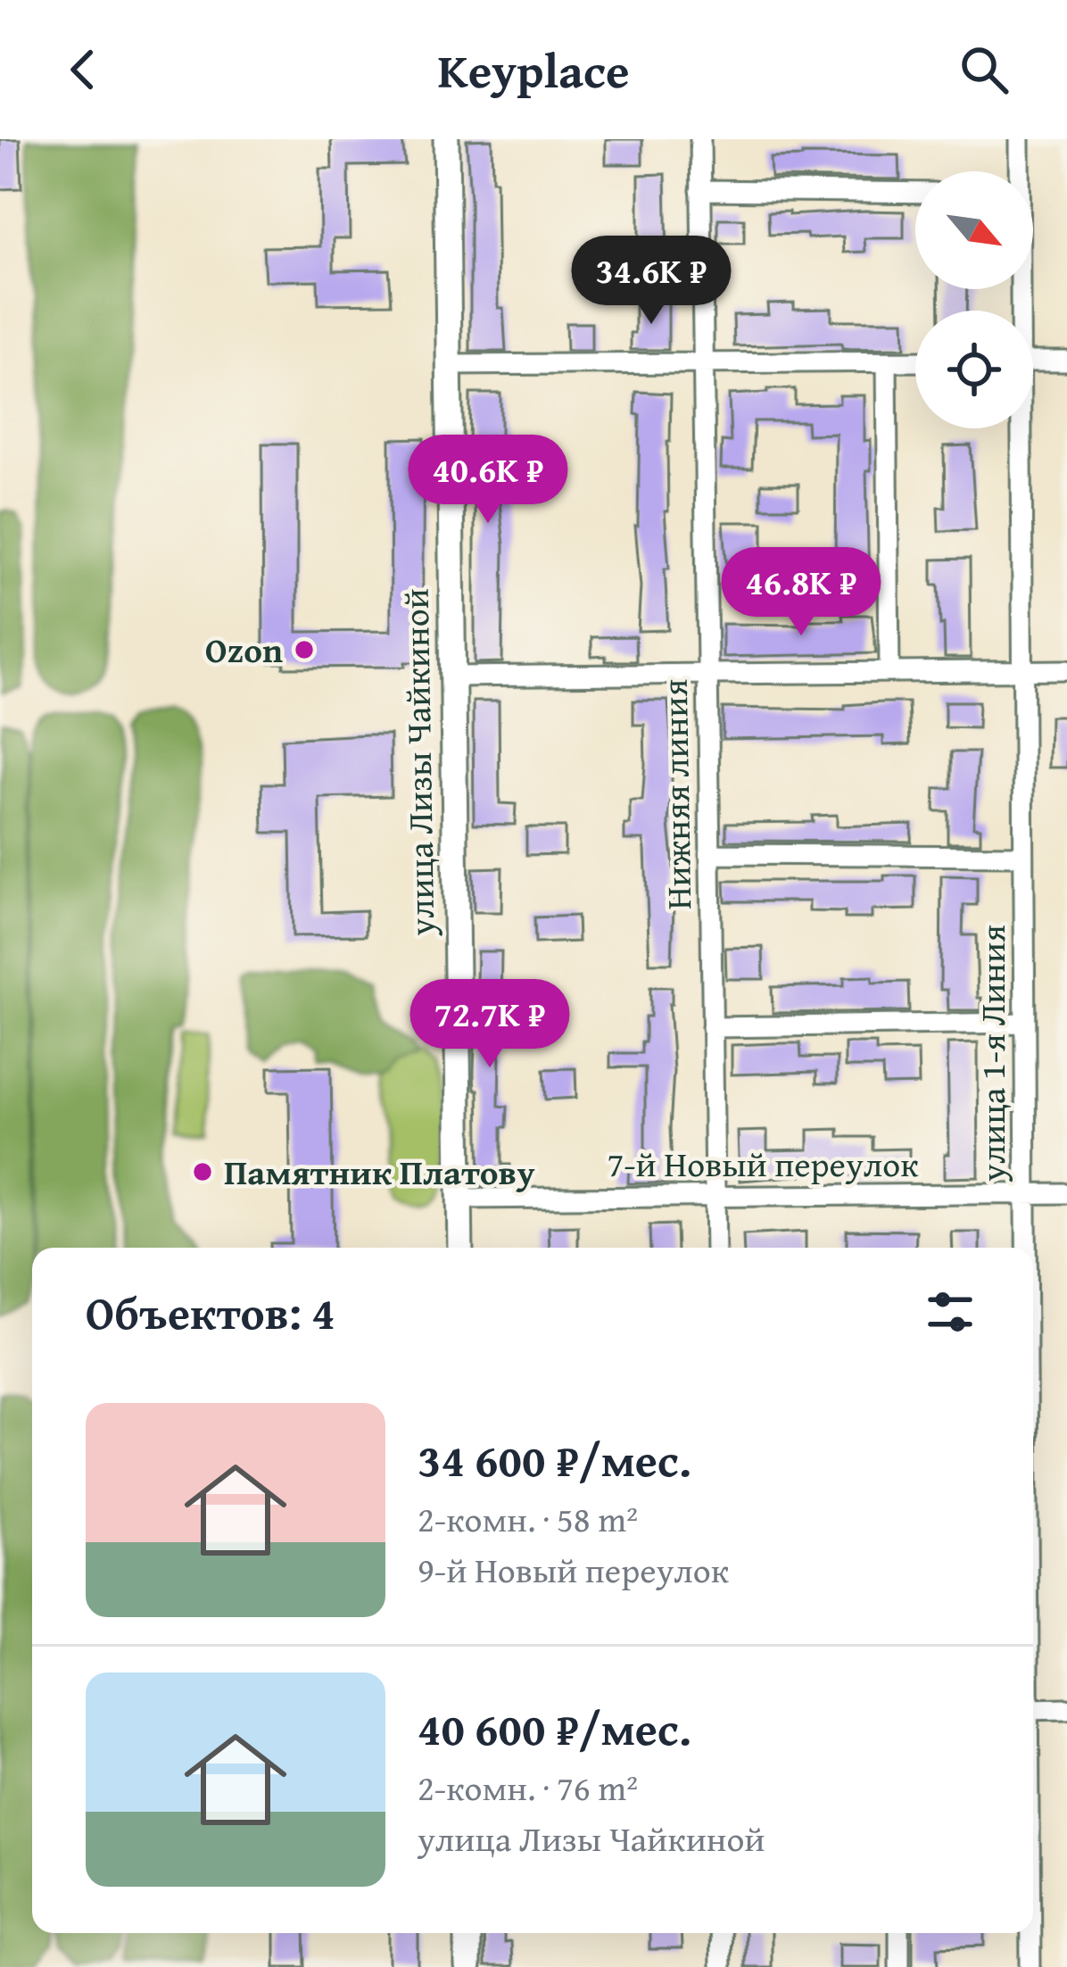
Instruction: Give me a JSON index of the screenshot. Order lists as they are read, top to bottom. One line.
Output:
{"streets":{"main road":["улица Лизы Чайкиной"],"street":["Нижняя линия","улица 1-я Линия","7-й Новый переулок"]},"crossings":[["улица Лизы Чайкиной","7-й Новый переулок"],["Нижняя линия","7-й Новый переулок"],["улица 1-я Линия","7-й Новый переулок"]],"places":["Ozon","Памятник Платову"],"north":"bottom right","page":{"header":"Keyplace","price":["34.6K ₽","40.6K ₽","46.8K ₽","72.7K ₽"],"heading":"Объектов: 4","list":[{"name":"34 600 ₽/мес.","note":"2-комн. · 58 m² · 9-й Новый переулок"},{"name":"40 600 ₽/мес.","note":"2-комн. · 76 m² · улица Лизы Чайкиной"}]}}
